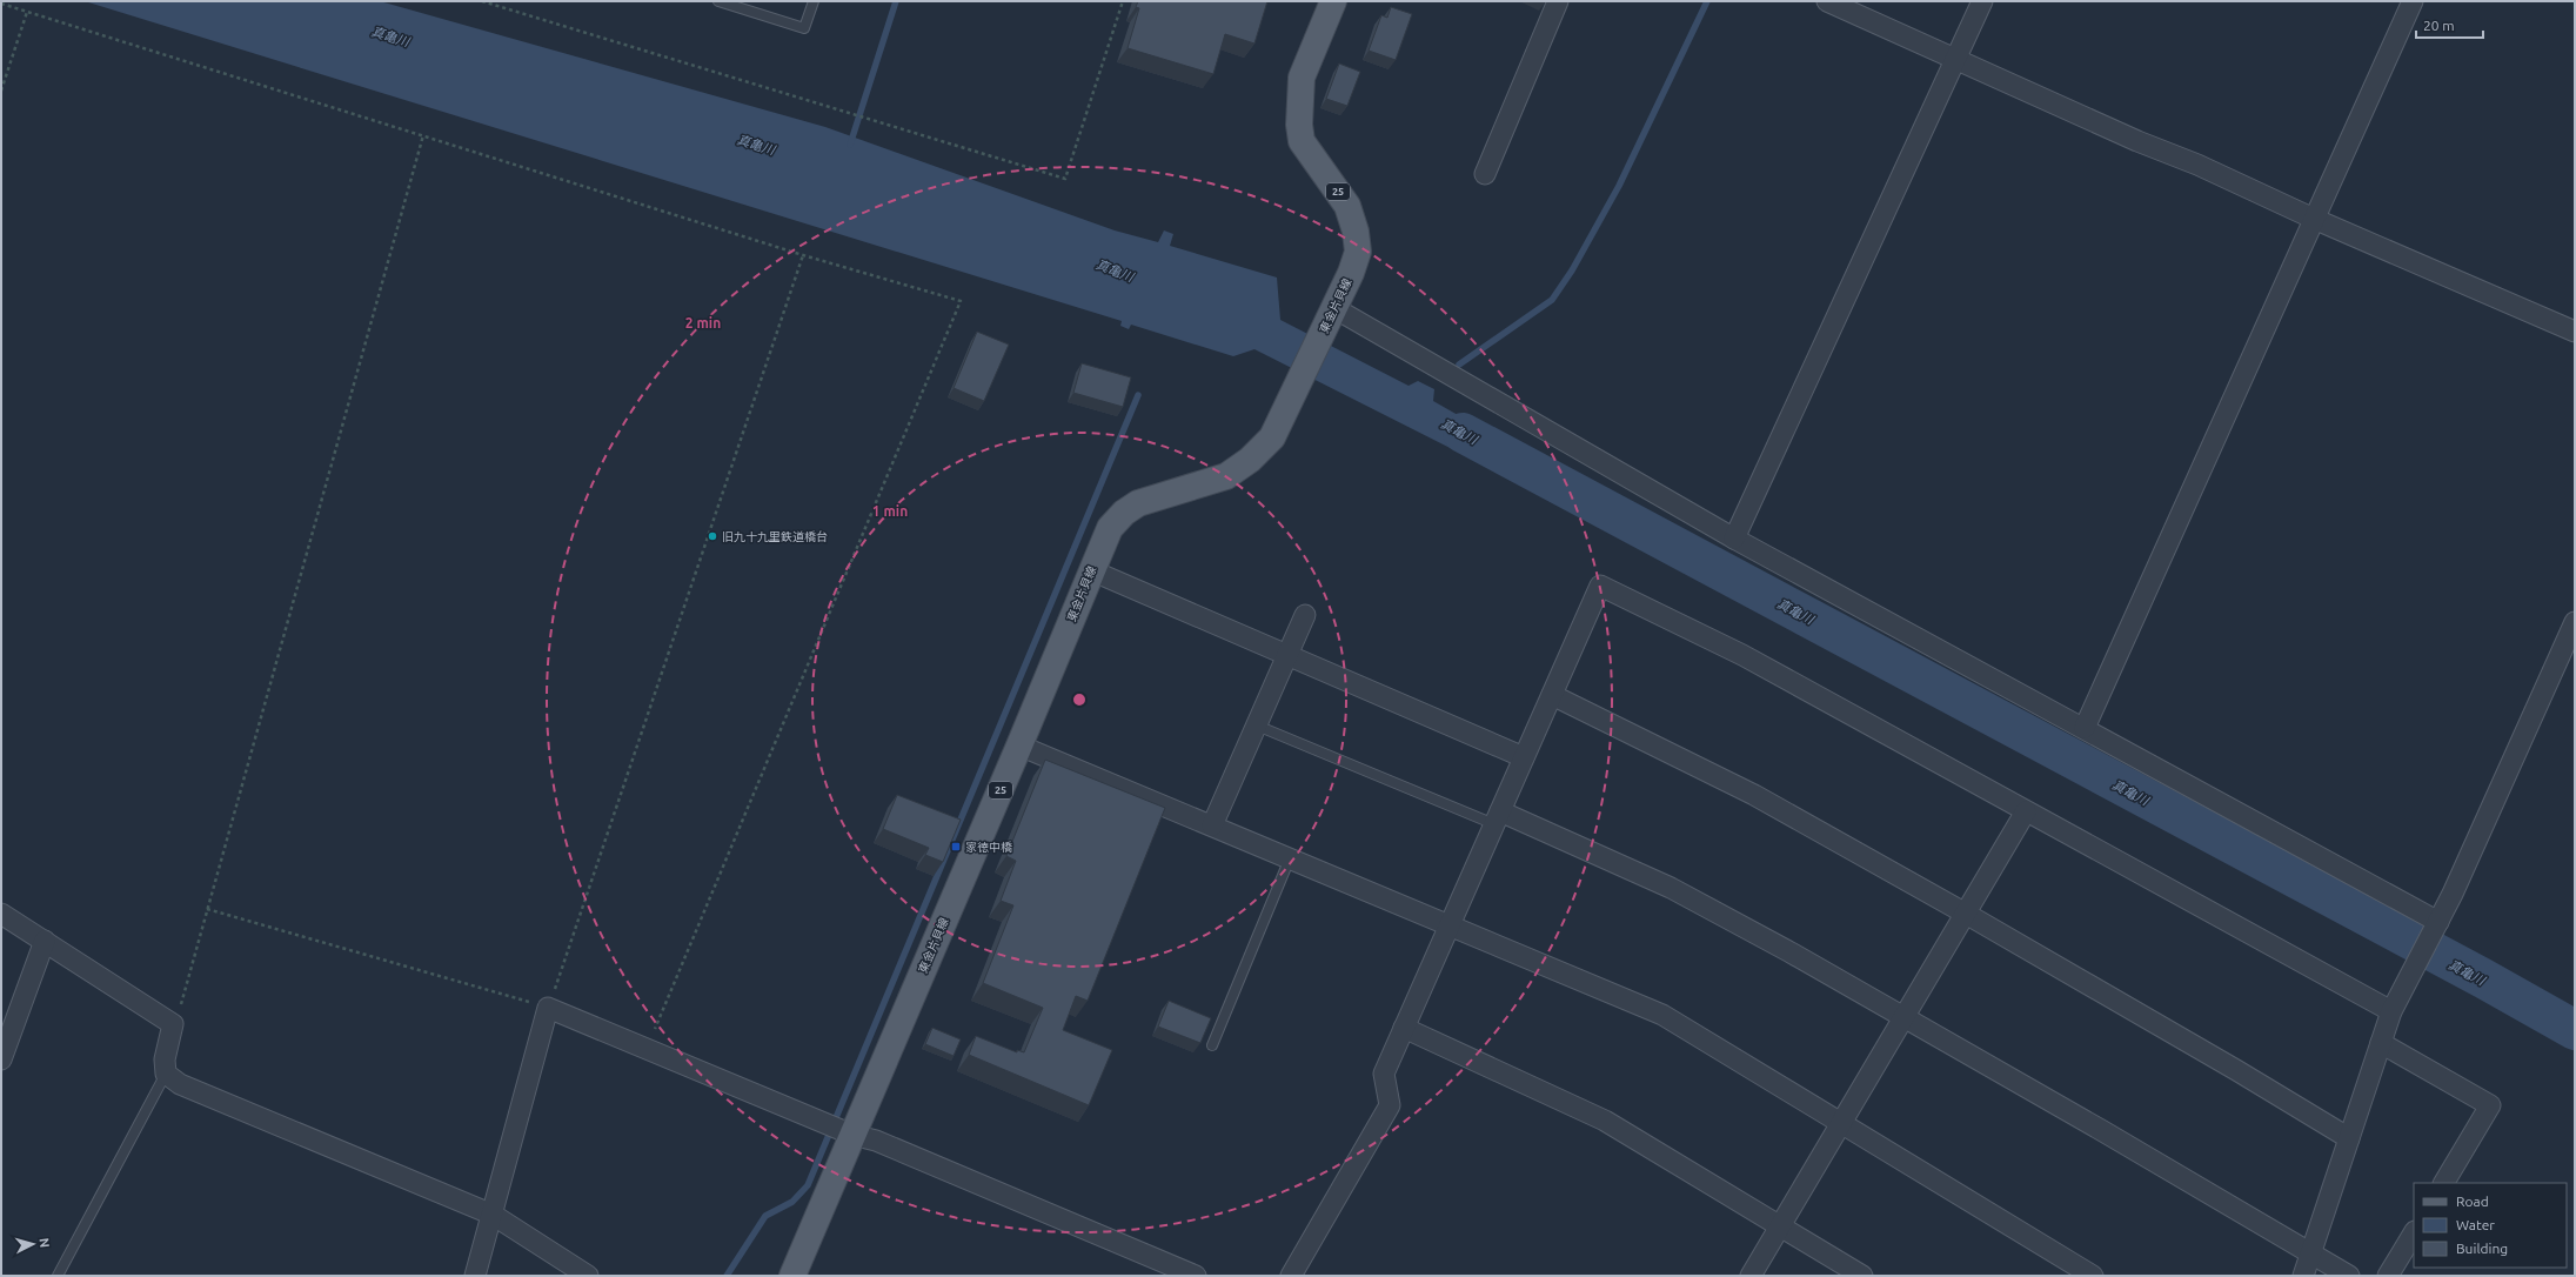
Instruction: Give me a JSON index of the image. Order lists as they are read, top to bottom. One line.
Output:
{"streets":{"main road":["25","東金片貝線"]},"water":["真亀川"],"places":{"other":["旧九十九里鉄道橋台"],"transit":["家徳中橋"]},"legend":["Road","Water","Building"],"scale_bar":"20 m","north":"right","rings":["2 min","1 min"]}
